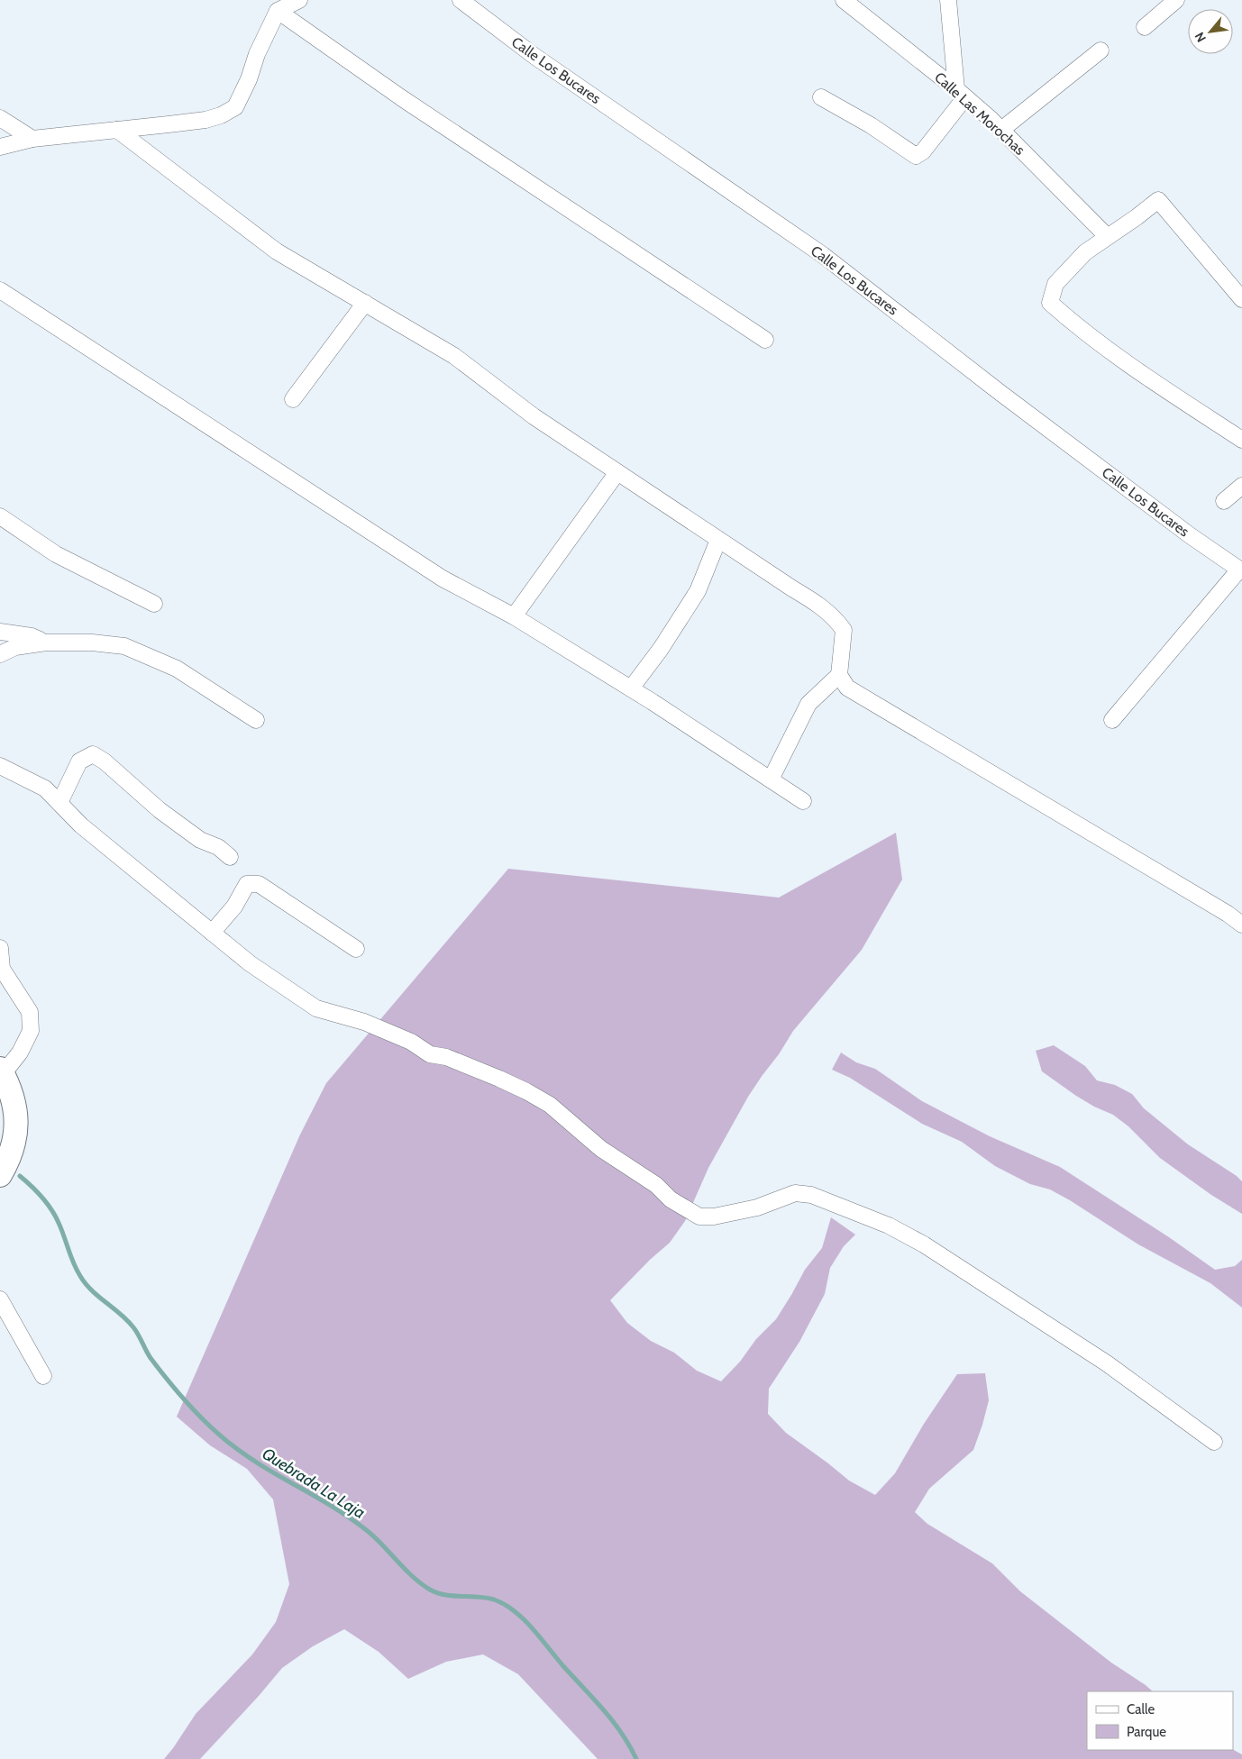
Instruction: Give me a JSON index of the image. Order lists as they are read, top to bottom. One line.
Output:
{"streets":{"street":["Calle Los Bucares","Calle Las Morochas"]},"water":["Quebrada La Laja"],"legend":["Calle","Parque"],"north":"bottom left"}
